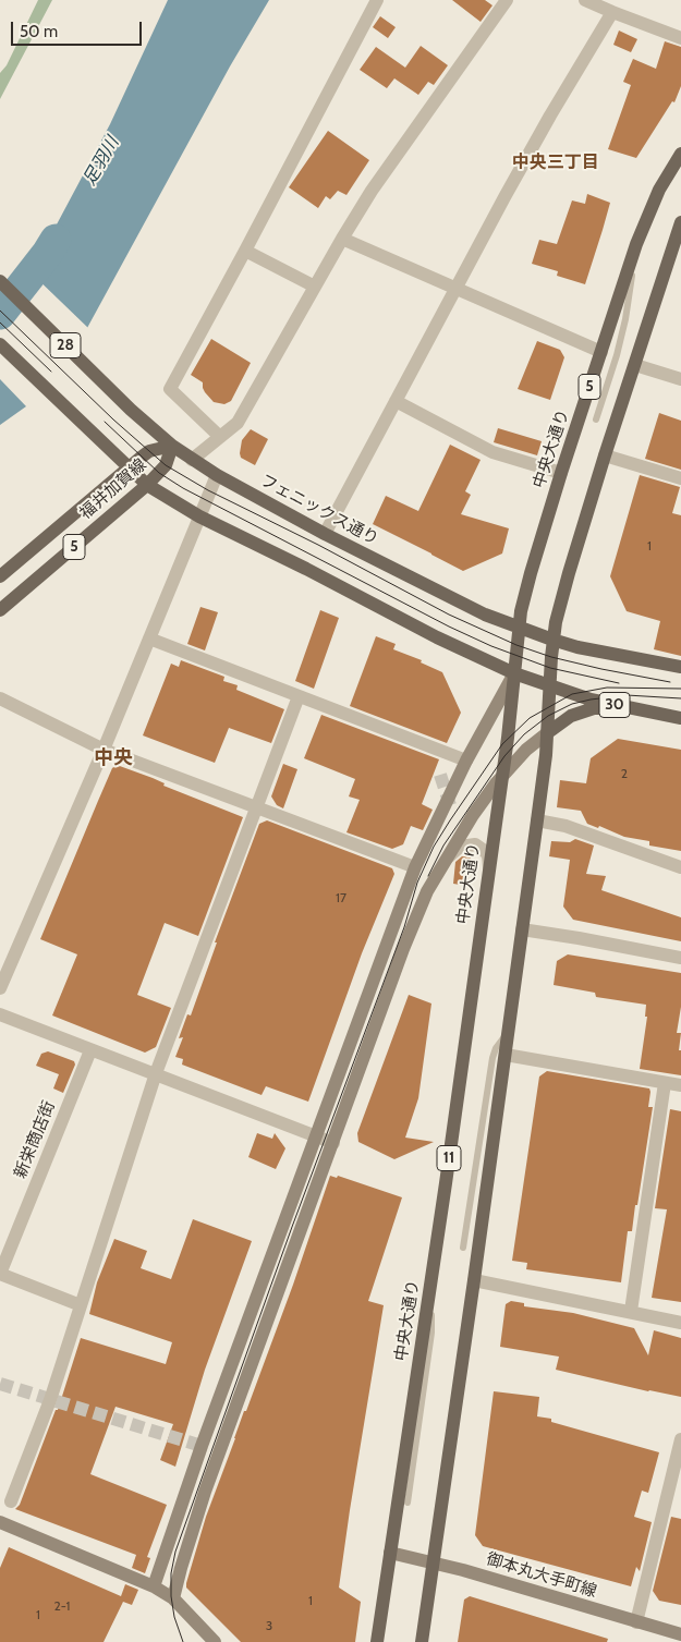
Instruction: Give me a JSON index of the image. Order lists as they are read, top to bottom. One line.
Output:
{"streets":{"main road":["28","5","中央大通り","福井加賀線","フェニックス通り","30","11"],"street":["新栄商店街","御本丸大手町線"]},"crossings":[["5","フェニックス通り"],["5","30"],["中央大通り","フェニックス通り"],["中央大通り","御本丸大手町線"],["福井加賀線","フェニックス通り"]],"districts":["中央三丁目","中央"],"water":["足羽川"],"house_numbers":["1","2","17","1","2-1","1","3"],"scale_bar":"50 m"}
